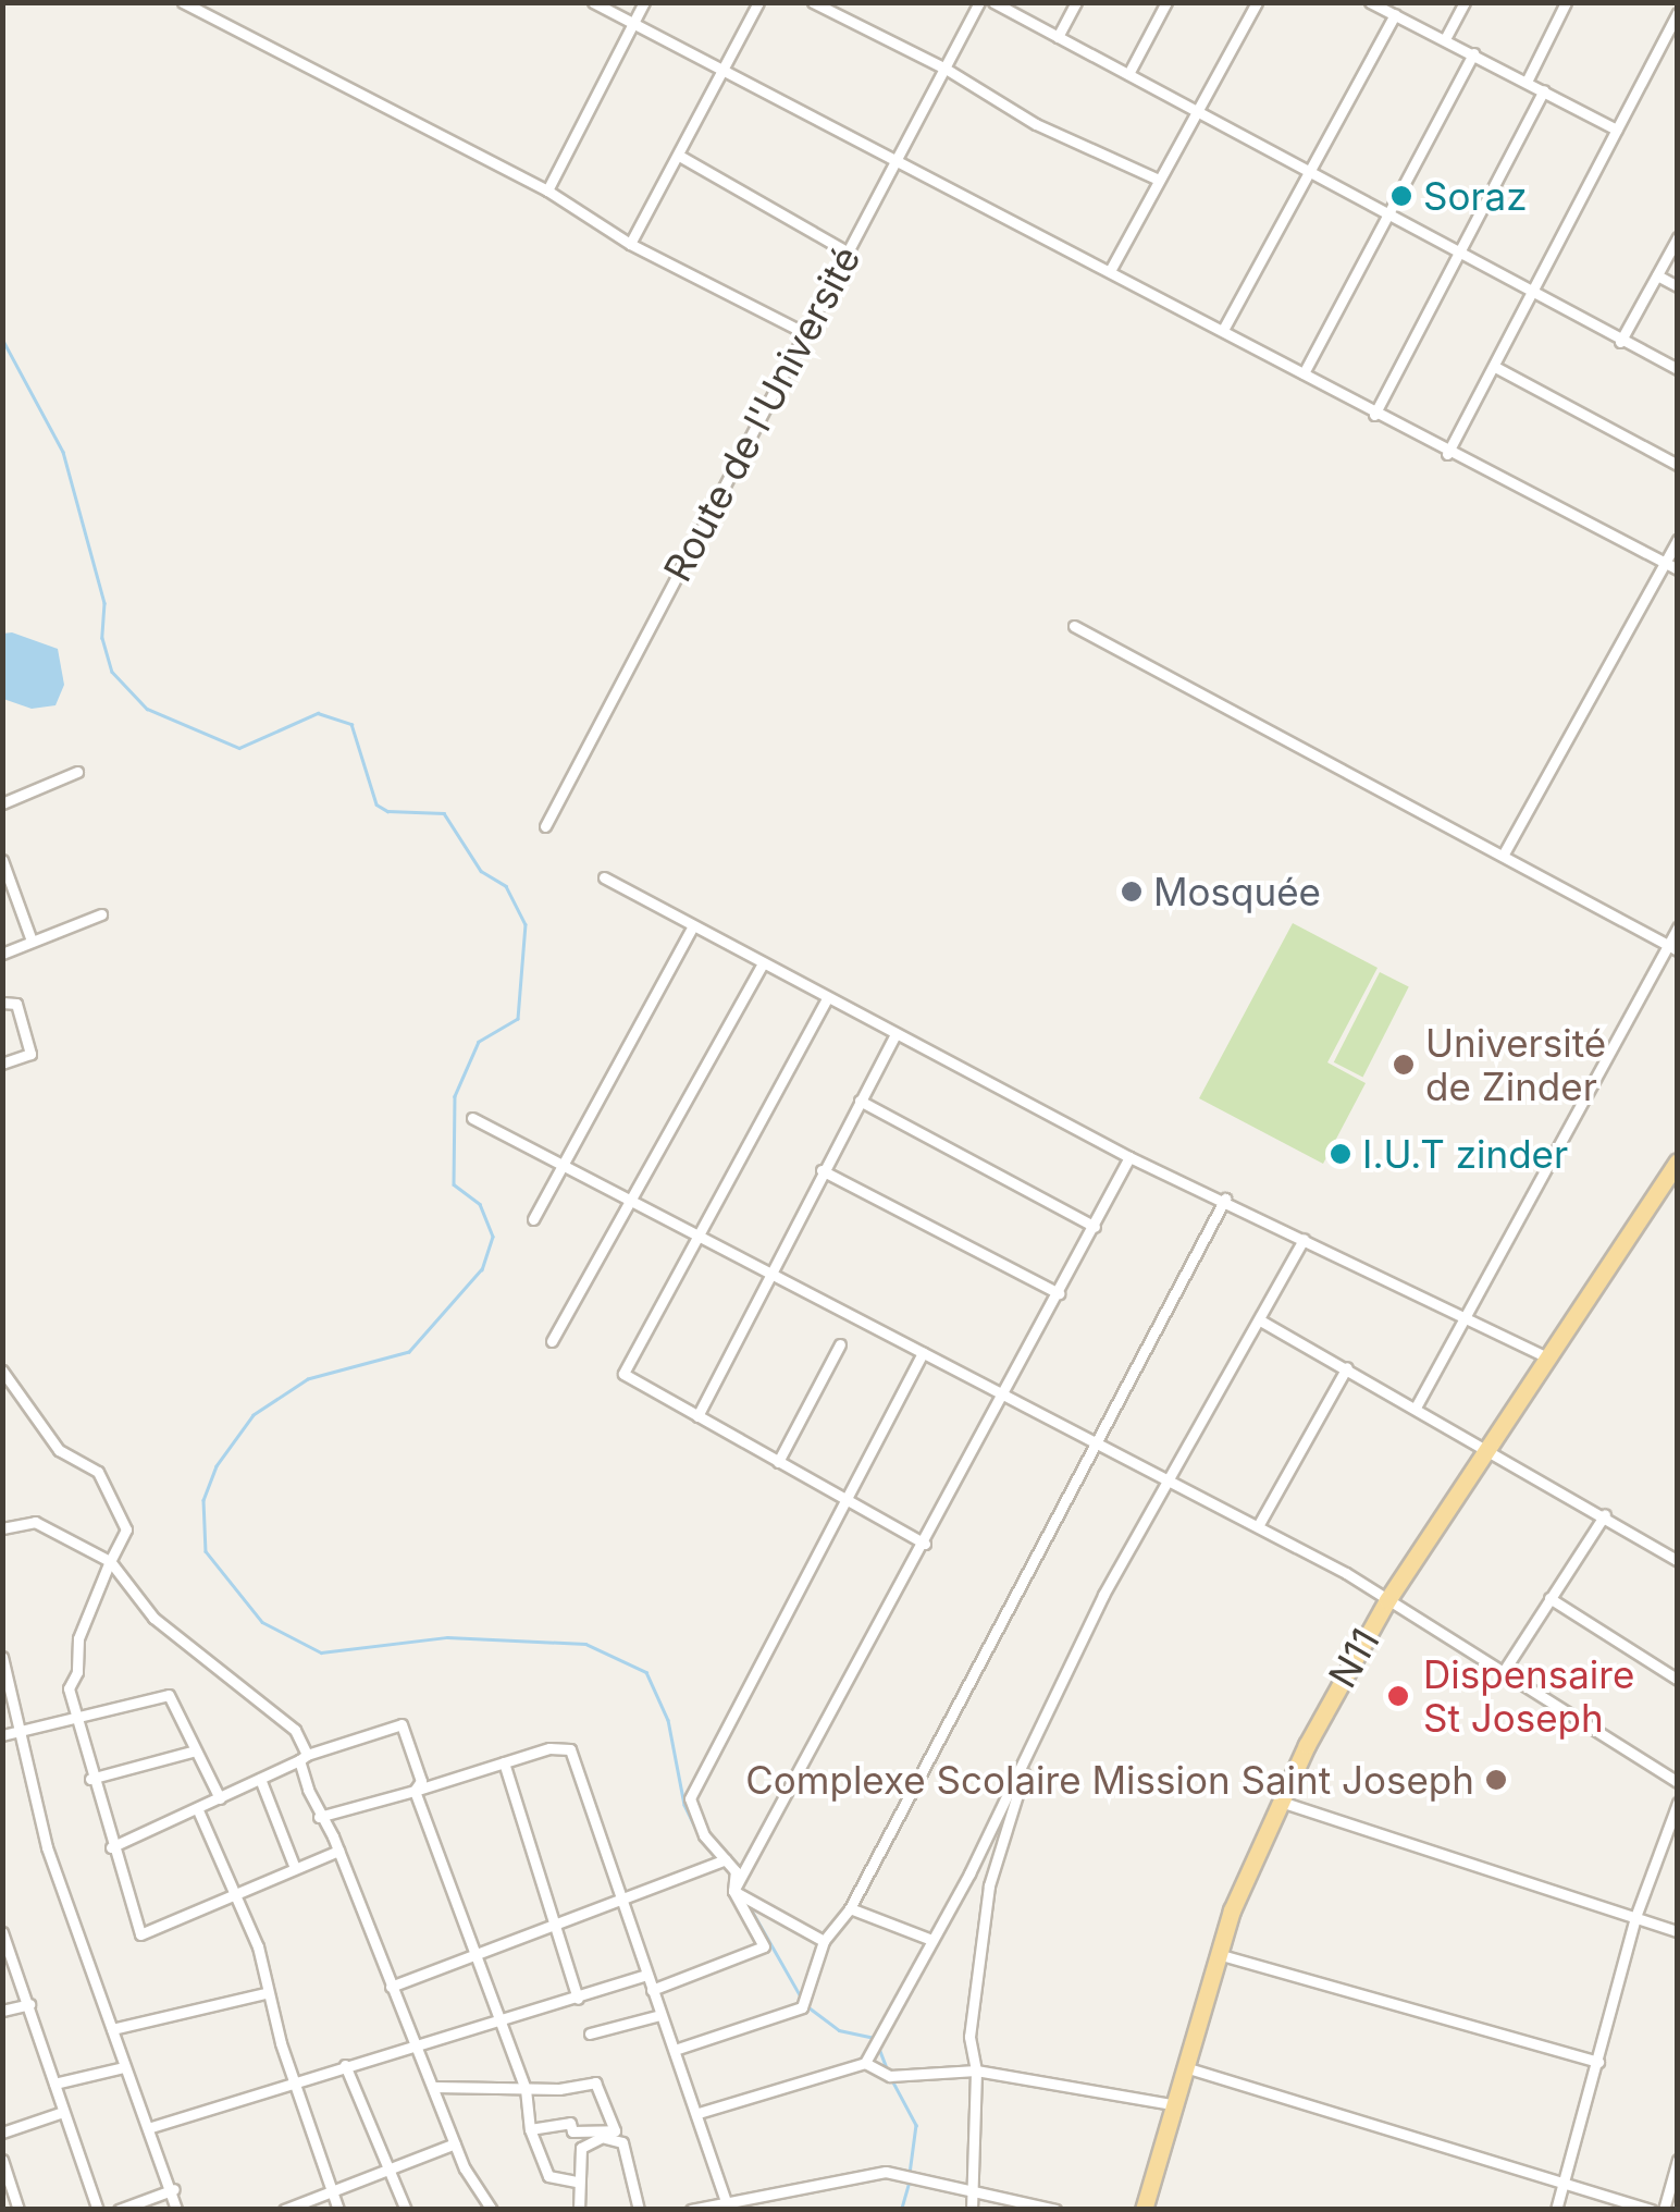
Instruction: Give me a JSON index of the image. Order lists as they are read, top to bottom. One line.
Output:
{"streets":{"main road":["N11"],"street":["Route de l'Université"]},"places":["Soraz","Mosquée","Université de Zinder","I.U.T zinder","Dispensaire St Joseph","Complexe Scolaire Mission Saint Joseph"]}
